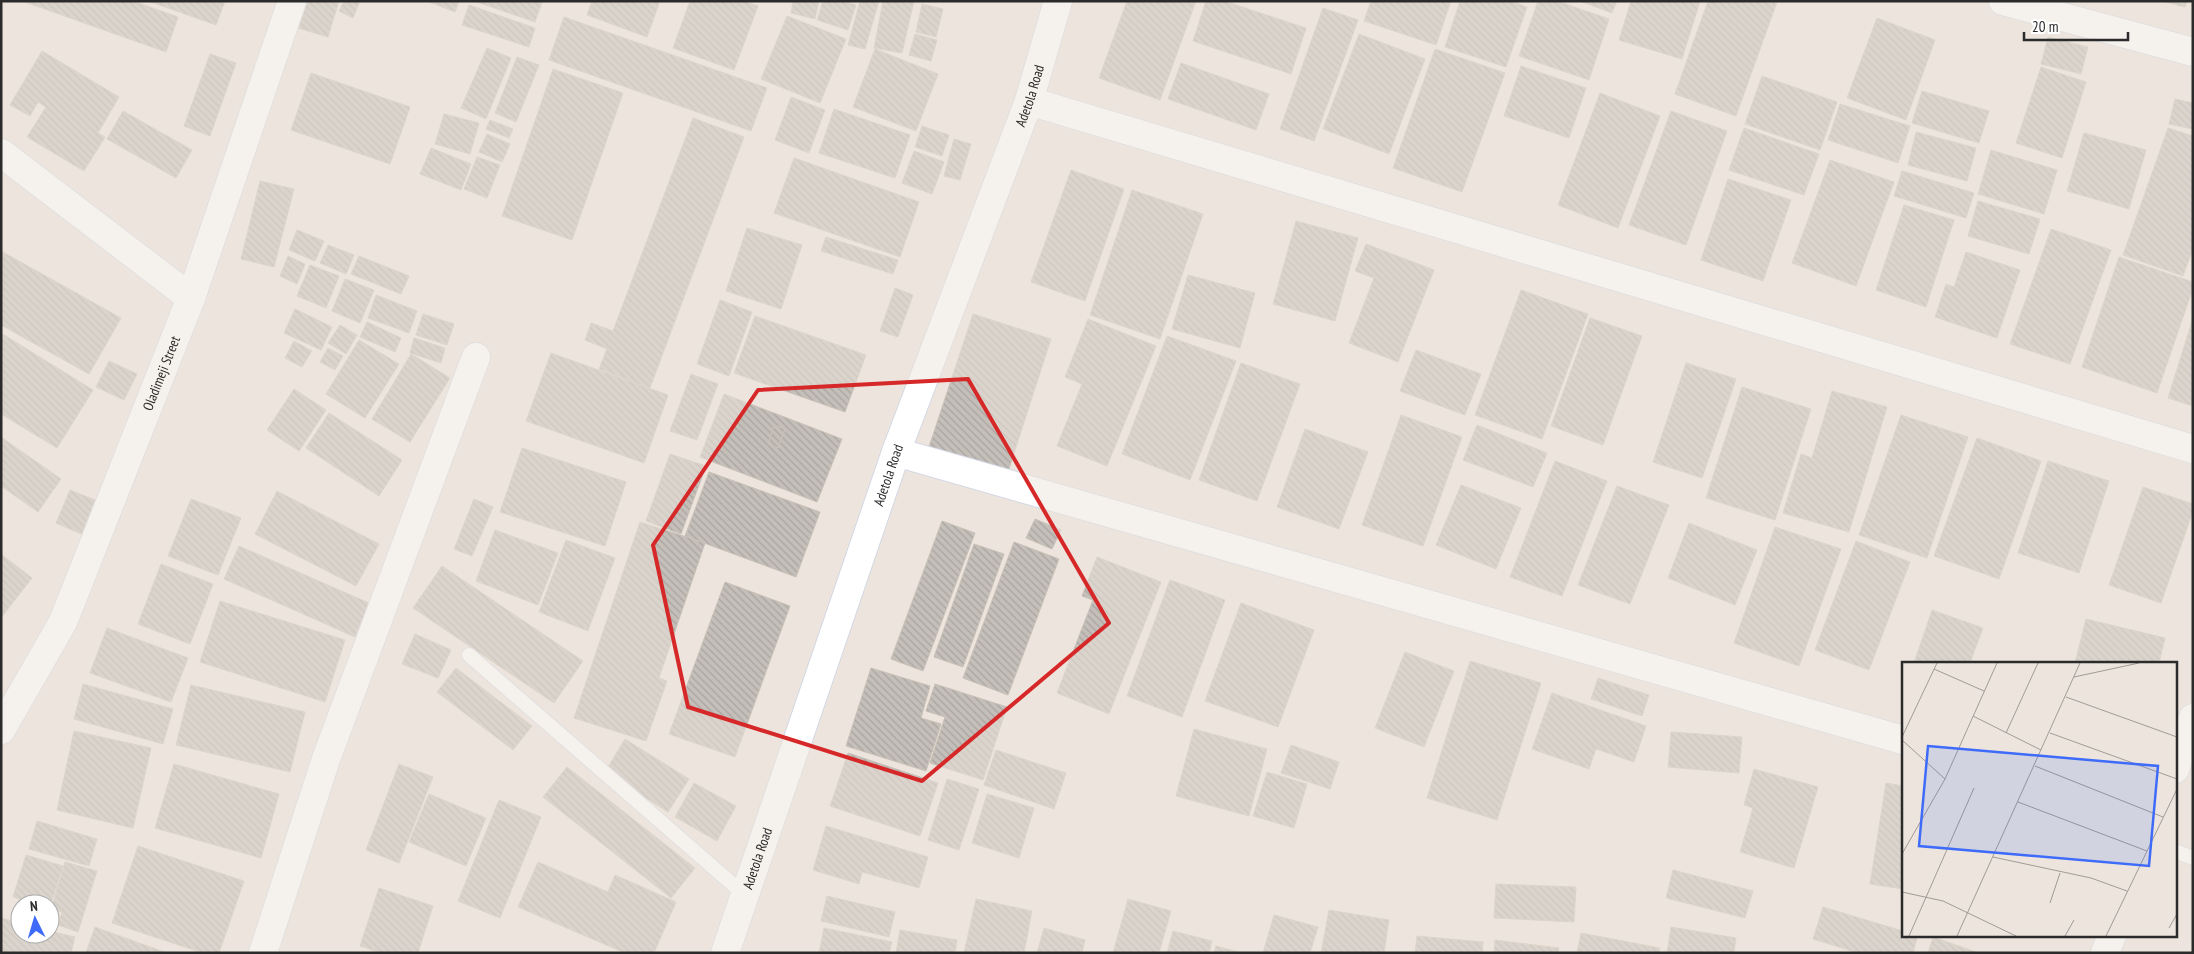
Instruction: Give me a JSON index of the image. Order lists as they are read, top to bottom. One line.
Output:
{"streets":{"street":["Adetola Road","Oladimeji Street"]},"scale_bar":"20 m","north":"top"}
